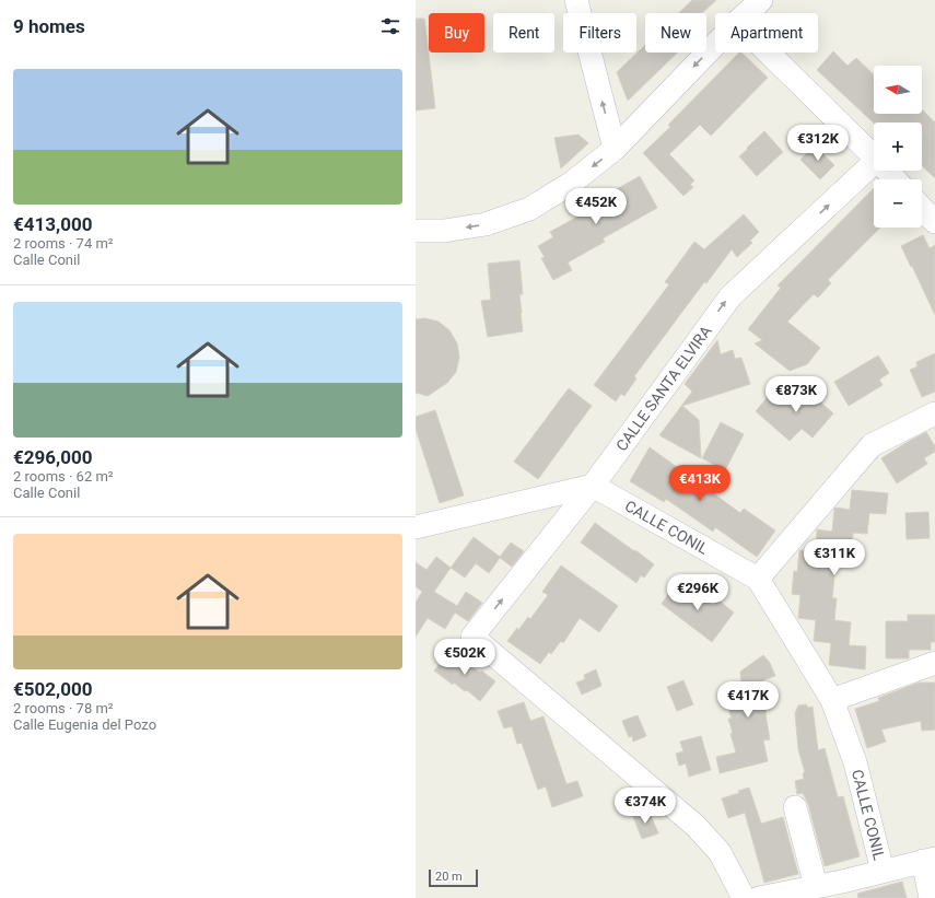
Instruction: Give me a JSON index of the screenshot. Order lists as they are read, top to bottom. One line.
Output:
{"streets":{"street":["CALLE SANTA ELVIRA","CALLE CONIL"]},"crossings":[["CALLE SANTA ELVIRA","CALLE CONIL"]],"scale_bar":"20 m","north":"left","page":{"heading":"9 homes","chip":["Buy","Rent","Filters","New","Apartment"],"list":[{"name":"€413,000","note":"2 rooms · 74 m² · Calle Conil"},{"name":"€296,000","note":"2 rooms · 62 m² · Calle Conil"},{"name":"€502,000","note":"2 rooms · 78 m² · Calle Eugenia del Pozo"}],"map_buttons":["+","−"],"price":["€312K","€452K","€873K","€413K","€311K","€296K","€502K","€417K","€374K"],"scale":"20 m"}}
